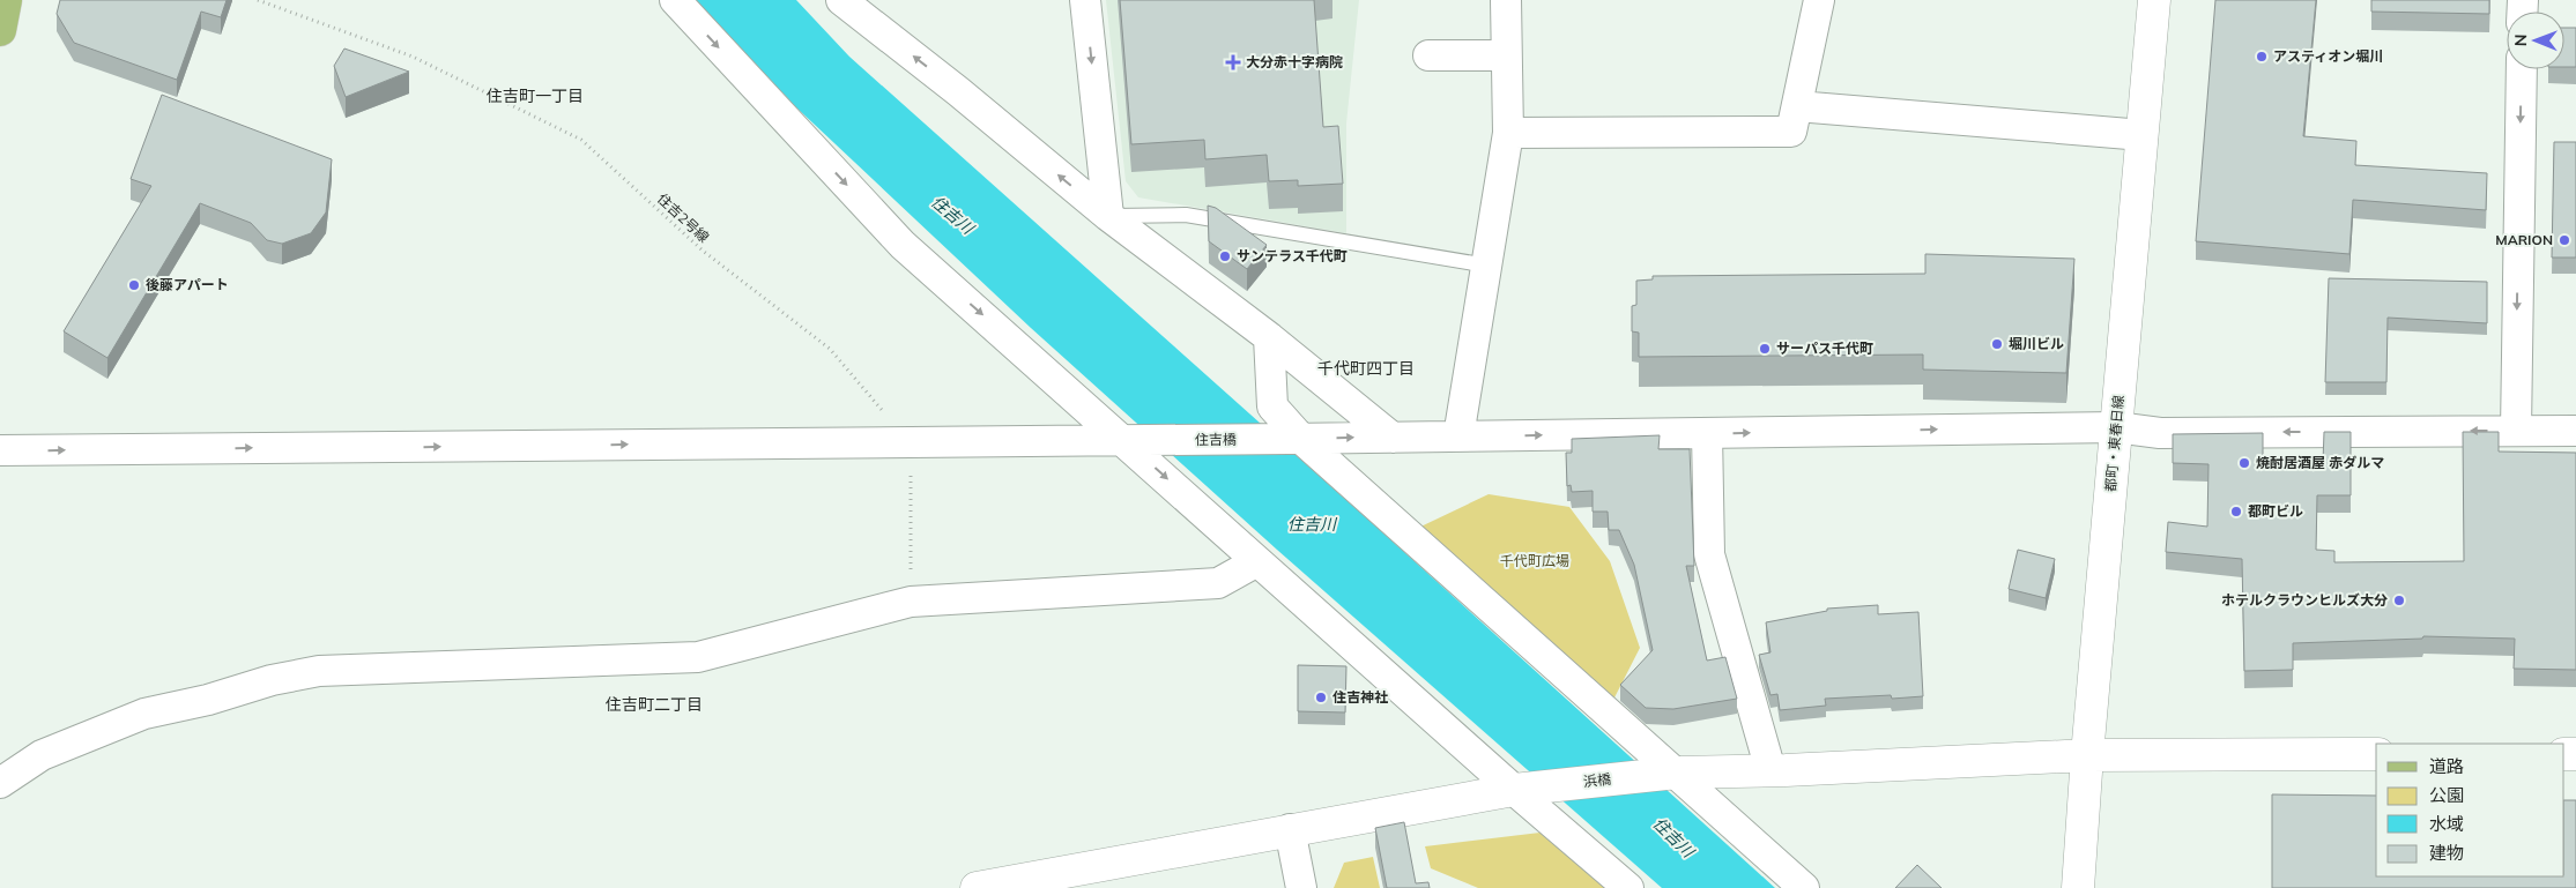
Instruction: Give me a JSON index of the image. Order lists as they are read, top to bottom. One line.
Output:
{"streets":{"street":["住吉橋","都町・東春日線","浜橋"],"path":["住吉2号線"]},"crossings":[["住吉2号線","住吉橋"],["住吉橋","都町・東春日線"],["都町・東春日線","浜橋"]],"districts":["住吉町一丁目","千代町四丁目","住吉町二丁目"],"water":["住吉川"],"parks":["千代町広場"],"places":{"other":["アスティオン堀川","MARION","サンテラス千代町","後藤アパート","堀川ビル","サーパス千代町","焼酎居酒屋 赤ダルマ","都町ビル","ホテルクラウンヒルズ大分","住吉神社"],"health":["大分赤十字病院"]},"legend":["道路","公園","水域","建物"],"north":"left"}
